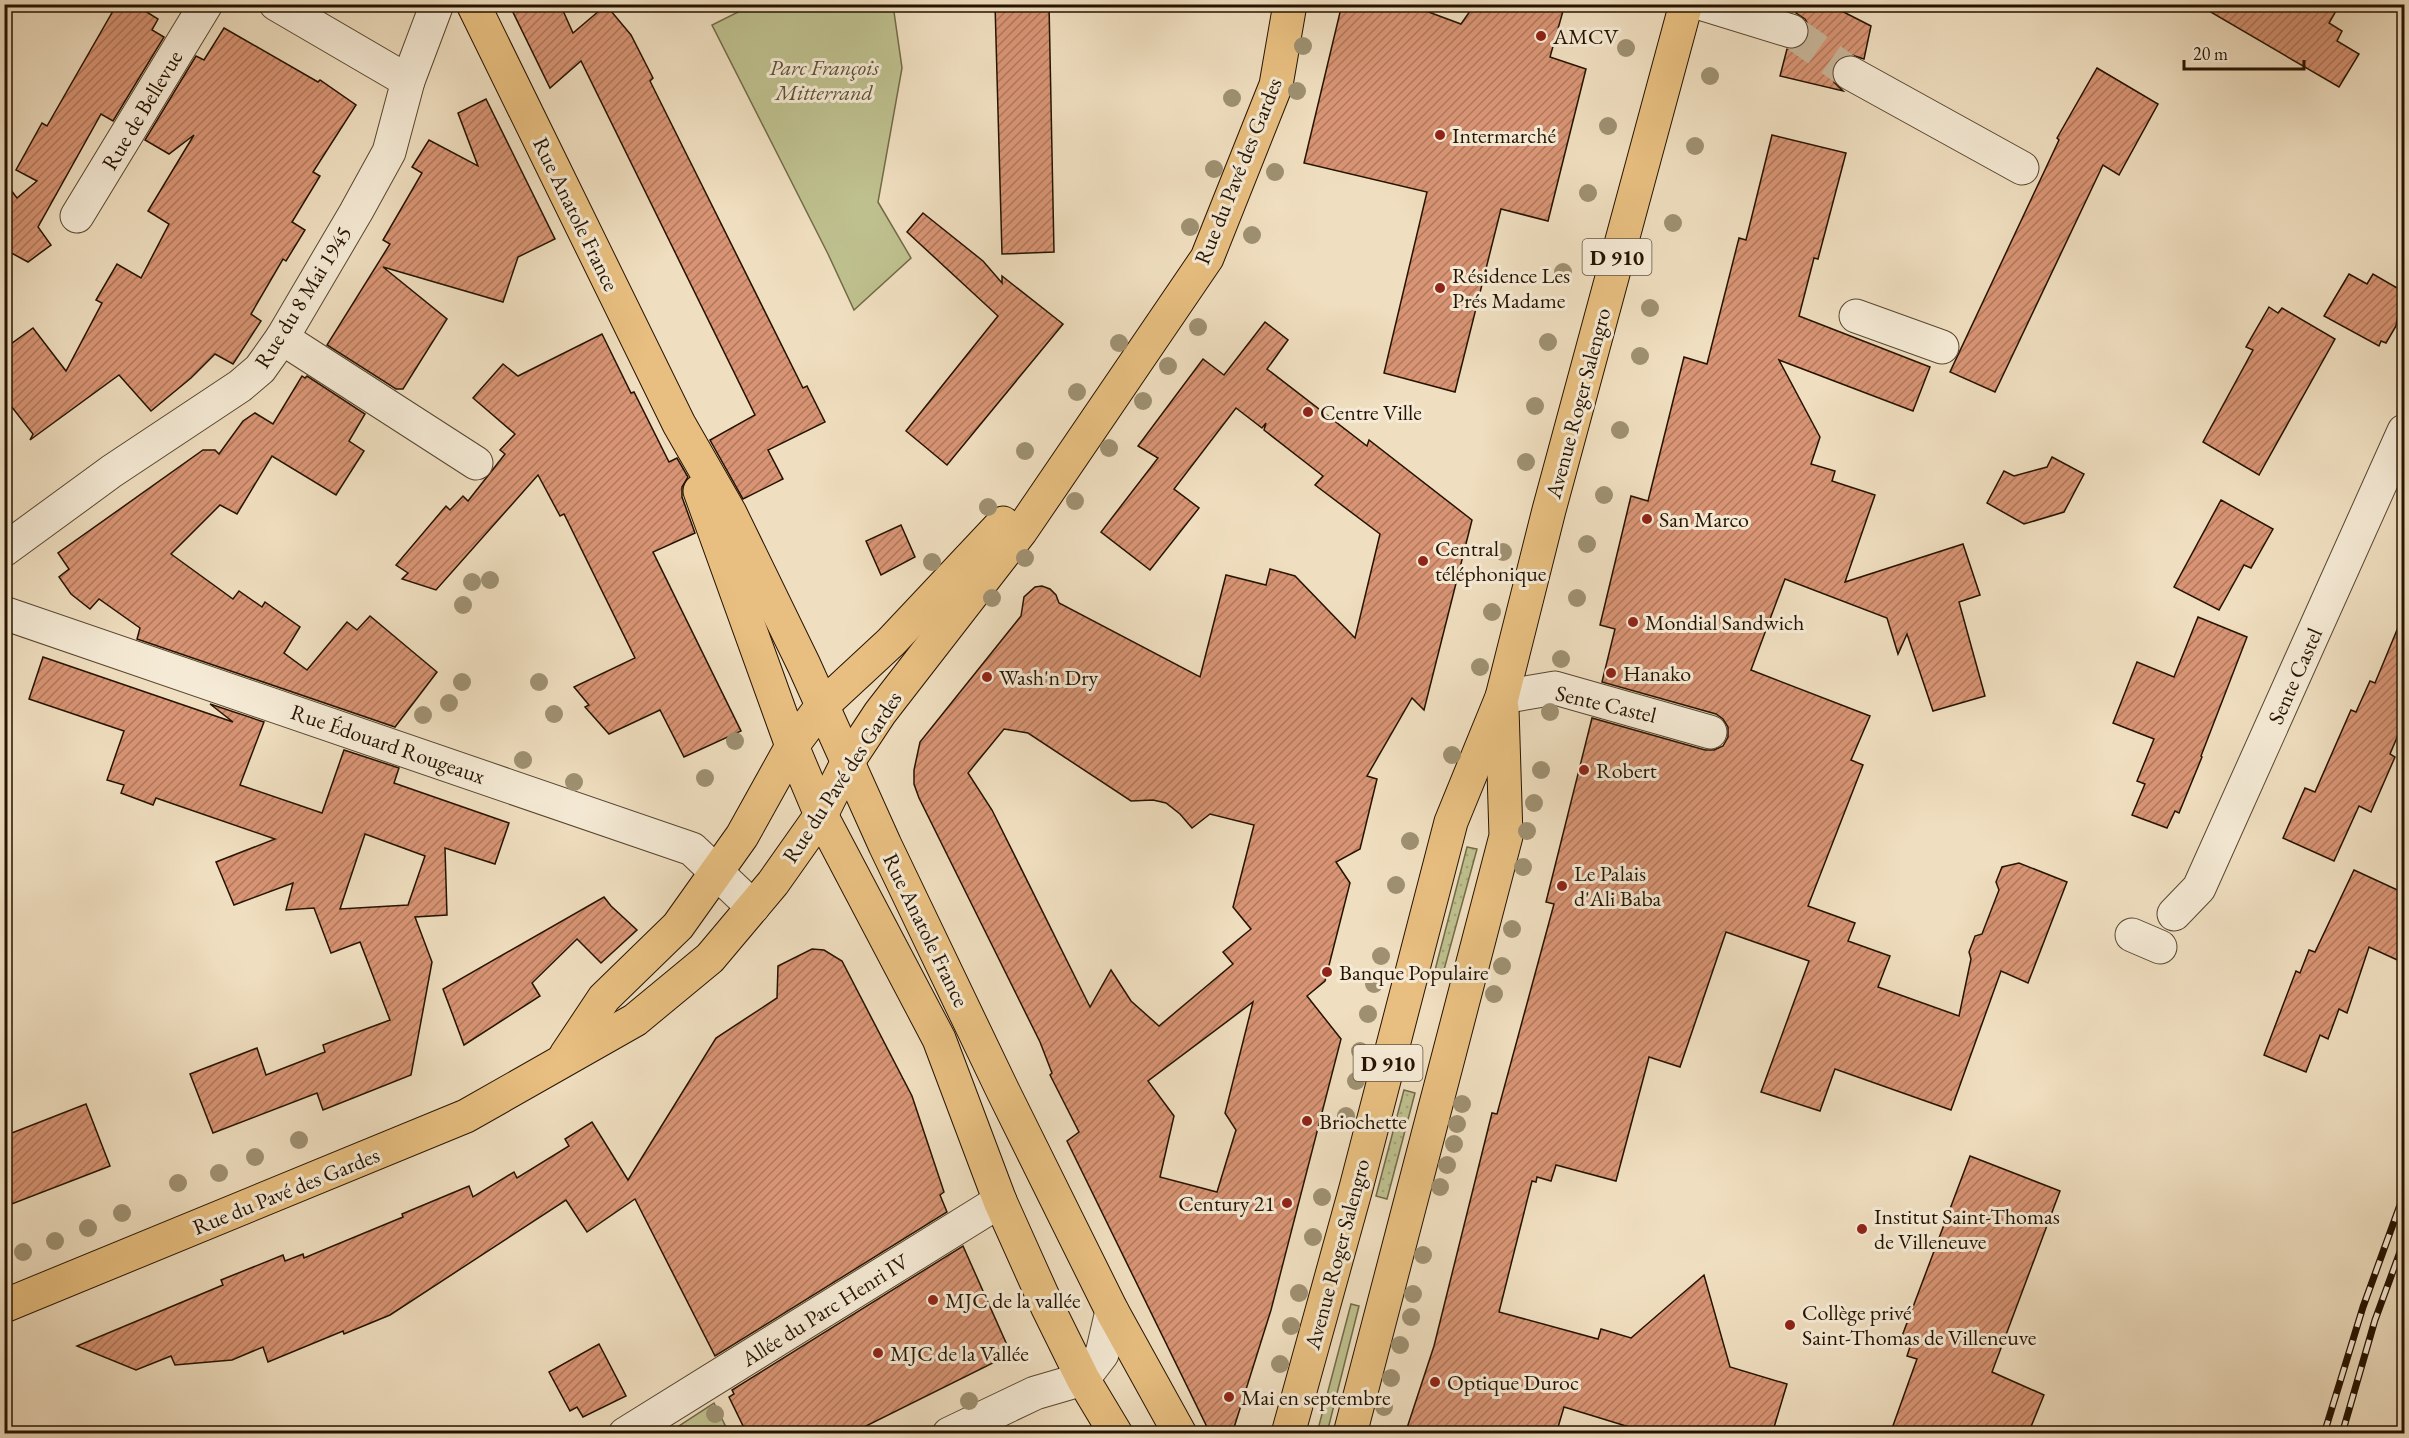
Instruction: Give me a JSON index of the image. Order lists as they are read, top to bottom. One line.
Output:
{"streets":{"main road":["Rue du Pavé des Gardes","Rue Anatole France","D 910","Avenue Roger Salengro"],"street":["Rue de Bellevue","Rue du 8 Mai 1945","Sente Castel","Rue Édouard Rougeaux","Allée du Parc Henri IV"]},"crossings":[["Rue du Pavé des Gardes","Rue Anatole France"],["Rue du Pavé des Gardes","Rue Édouard Rougeaux"],["Rue Anatole France","Allée du Parc Henri IV"],["Avenue Roger Salengro","Sente Castel"]],"parks":["Parc François Mitterrand"],"places":["AMCV","Intermarché","Résidence Les Prés Madame","Centre Ville","San Marco","Central téléphonique","Mondial Sandwich","Hanako","Wash'n Dry","Robert","Le Palais d'Ali Baba","Banque Populaire","Briochette","Century 21","Institut Saint-Thomas de Villeneuve","MJC de la vallée","Collège privé Saint-Thomas de Villeneuve","MJC de la Vallée","Optique Duroc","Mai en septembre"],"scale_bar":"20 m"}
